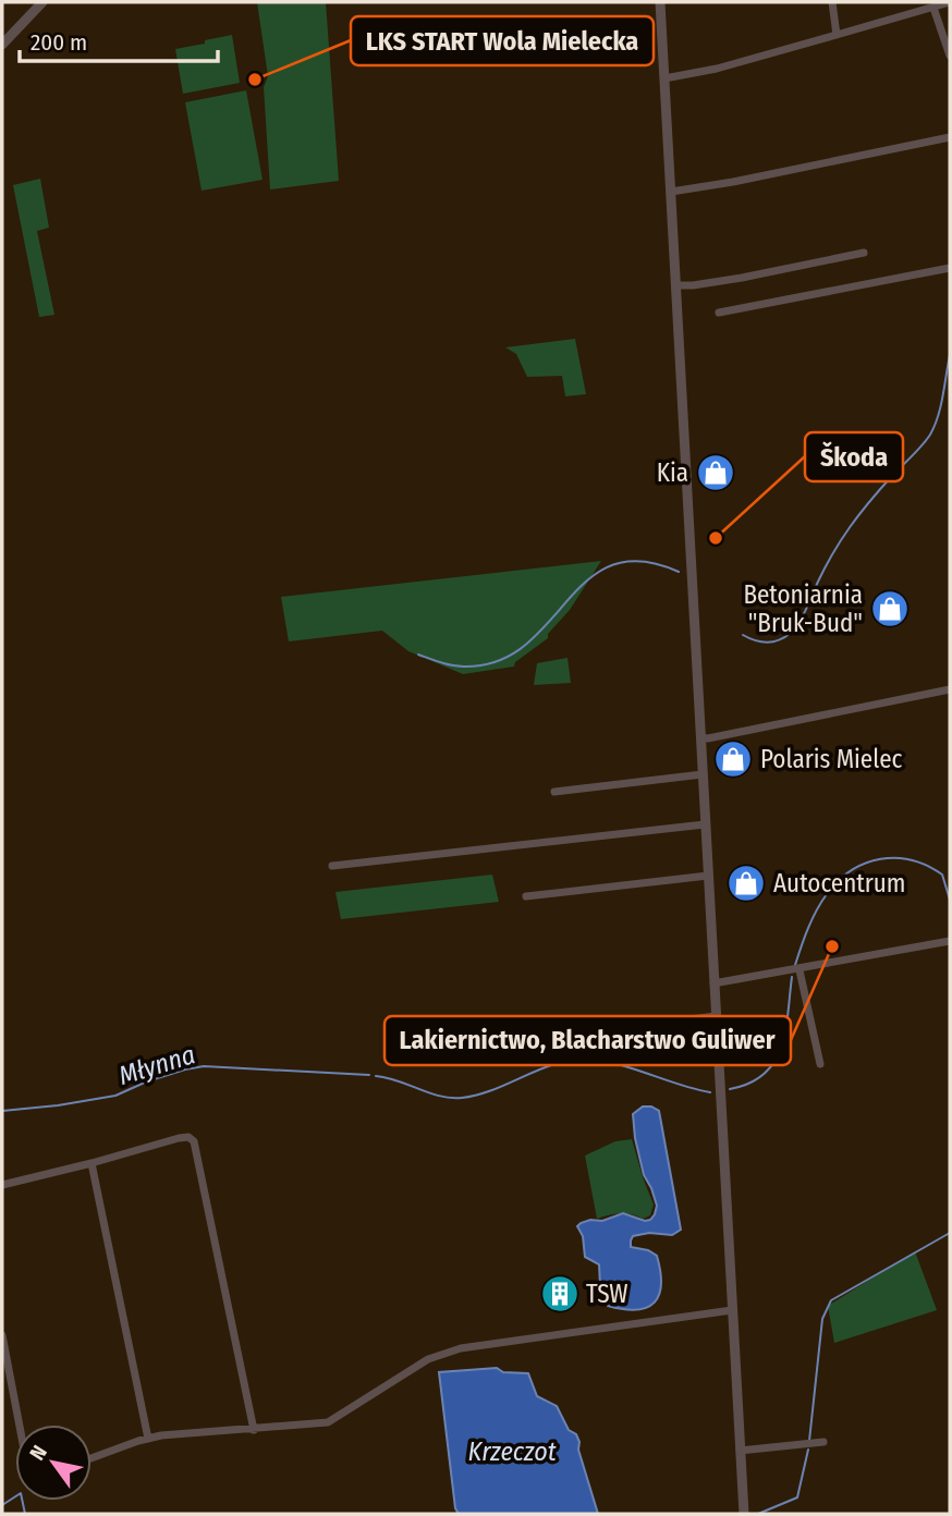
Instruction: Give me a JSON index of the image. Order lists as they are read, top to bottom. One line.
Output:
{"water":["Młynna","Krzeczot"],"places":{"other":["LKS START Wola Mielecka","Škoda","Lakiernictwo, Blacharstwo Guliwer"],"shop":["Kia","Betoniarnia \"Bruk-Bud\"","Polaris Mielec","Autocentrum"],"building":["TSW"]},"scale_bar":"200 m","north":"top left"}
